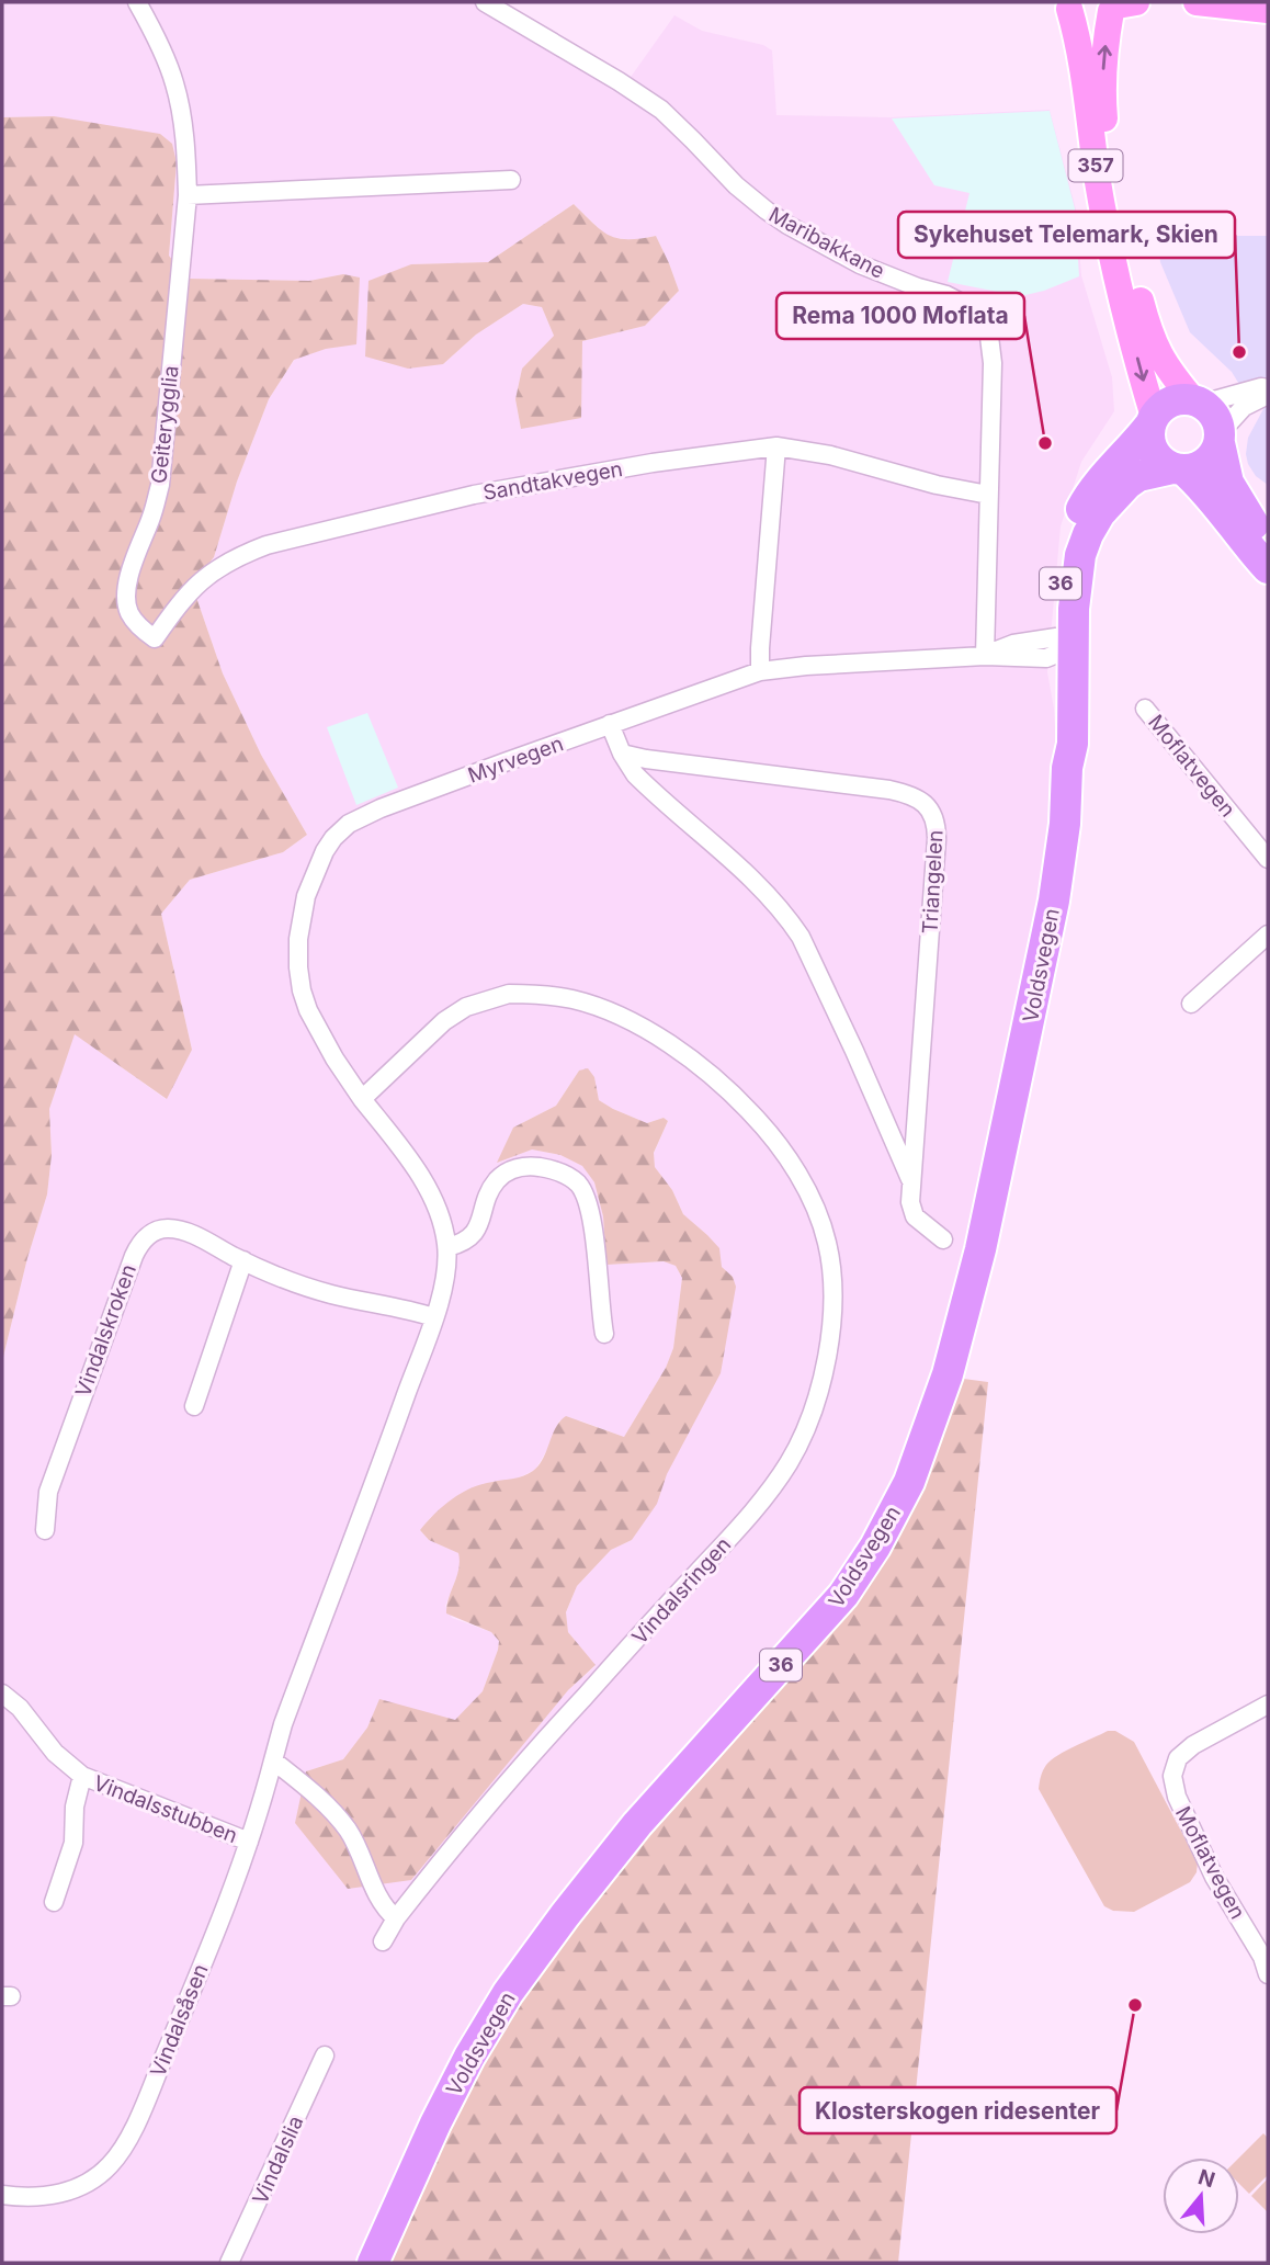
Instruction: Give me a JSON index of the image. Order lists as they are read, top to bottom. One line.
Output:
{"streets":{"highway":["36","Voldsvegen"],"main road":["357"],"street":["Maribakkane","Geiterygglia","Sandtakvegen","Myrvegen","Moflatvegen","Triangelen","Vindalskroken","Vindalsringen","Vindalsstubben","Vindalsåsen","Vindalslia"]},"crossings":[["357","36"],["357","Voldsvegen"],["Maribakkane","Sandtakvegen"],["Maribakkane","Myrvegen"],["Geiterygglia","Sandtakvegen"],["36","Voldsvegen"],["Myrvegen","Triangelen"],["Myrvegen","Voldsvegen"],["Myrvegen","Vindalsringen"],["Vindalsstubben","Vindalsåsen"]],"places":["Sykehuset Telemark, Skien","Rema 1000 Moflata","Klosterskogen ridesenter"],"north":"top"}
